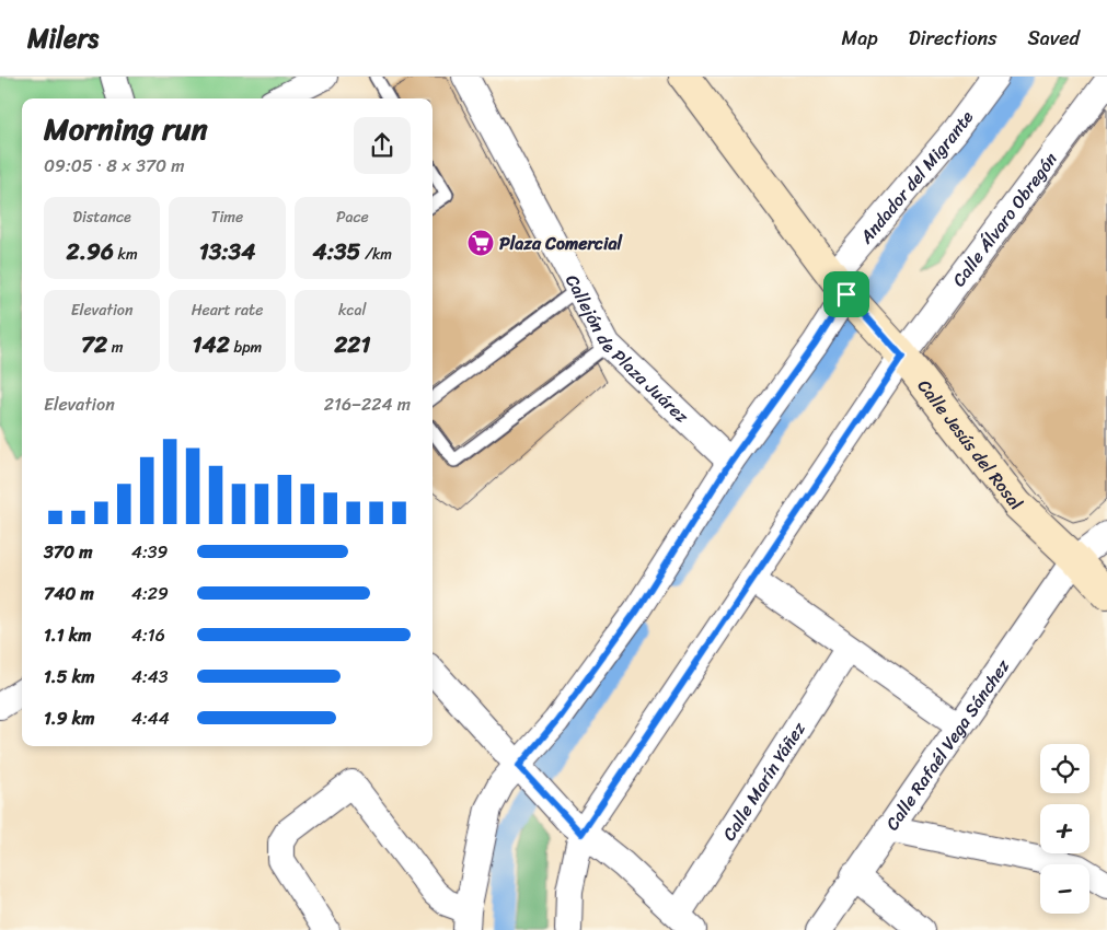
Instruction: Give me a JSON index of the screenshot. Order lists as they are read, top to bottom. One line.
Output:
{"streets":{"street":["Andador del Migrante","Calle Álvaro Obregón","Callejón de Plaza Juárez","Calle Jesús del Rosal","Calle Rafaél Vega Sánchez","Calle Marín Yáñez"]},"crossings":[["Andador del Migrante","Callejón de Plaza Juárez"],["Andador del Migrante","Calle Jesús del Rosal"],["Calle Álvaro Obregón","Calle Jesús del Rosal"],["Calle Jesús del Rosal","Calle Rafaél Vega Sánchez"]],"places":{"supermarket":["Plaza Comercial"]},"page":{"header":"Milers","nav":["Map","Directions","Saved"],"heading":["Morning run","09:05 · 8 × 370 m"],"stats":[["Distance","2.96 km"],["Time","13:34"],["Pace","4:35 /km"],["Elevation","72 m"],["Heart rate","142 bpm"],["kcal","221"]],"chart":["Elevation","216–224 m"],"list":[{"name":"370 m","note":"4:39"},{"name":"740 m","note":"4:29"},{"name":"1.1 km","note":"4:16"},{"name":"1.5 km","note":"4:43"},{"name":"1.9 km","note":"4:44"}],"map_buttons":["+","−"]}}
